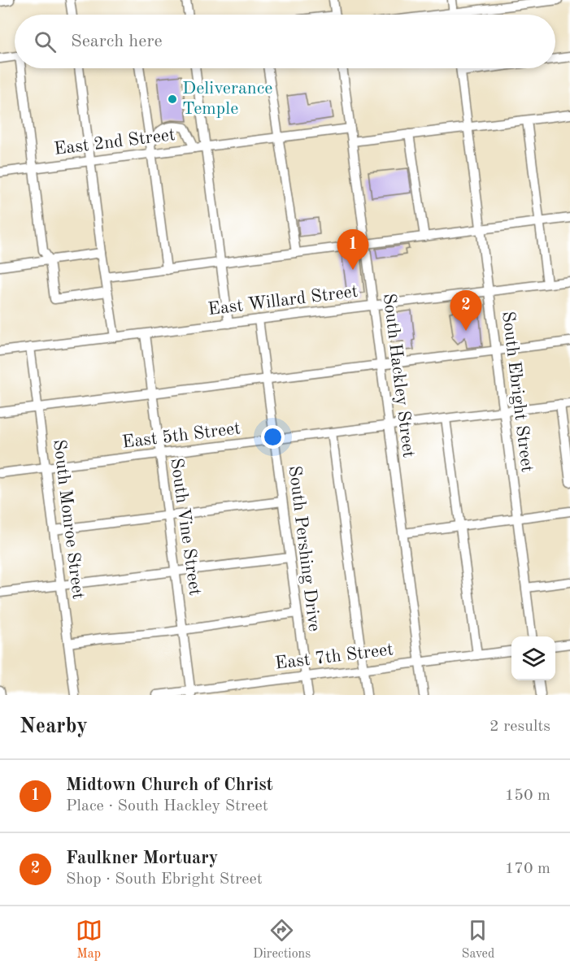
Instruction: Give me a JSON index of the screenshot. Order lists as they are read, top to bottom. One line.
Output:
{"streets":{"street":["East 2nd Street","East Willard Street","South Hackley Street","South Ebright Street","East 5th Street","South Monroe Street","South Vine Street","South Pershing Drive","East 7th Street"]},"crossings":[["East 2nd Street","South Hackley Street"],["East Willard Street","South Hackley Street"],["East Willard Street","South Ebright Street"],["East Willard Street","South Monroe Street"],["East Willard Street","South Vine Street"],["East Willard Street","South Pershing Drive"],["South Hackley Street","East 5th Street"],["South Hackley Street","East 7th Street"],["South Ebright Street","East 5th Street"],["East 5th Street","South Monroe Street"],["East 5th Street","South Vine Street"],["East 5th Street","South Pershing Drive"],["South Vine Street","East 7th Street"],["South Pershing Drive","East 7th Street"]],"places":["Deliverance Temple"],"page":{"search":"Search here","pins":["1","2"],"heading":["Nearby","2 results"],"list":[{"mark":"1","name":"Midtown Church of Christ","note":"Place · South Hackley Street","value":"150 m"},{"mark":"2","name":"Faulkner Mortuary","note":"Shop · South Ebright Street","value":"170 m"}],"nav":["Map","Directions","Saved"]}}
